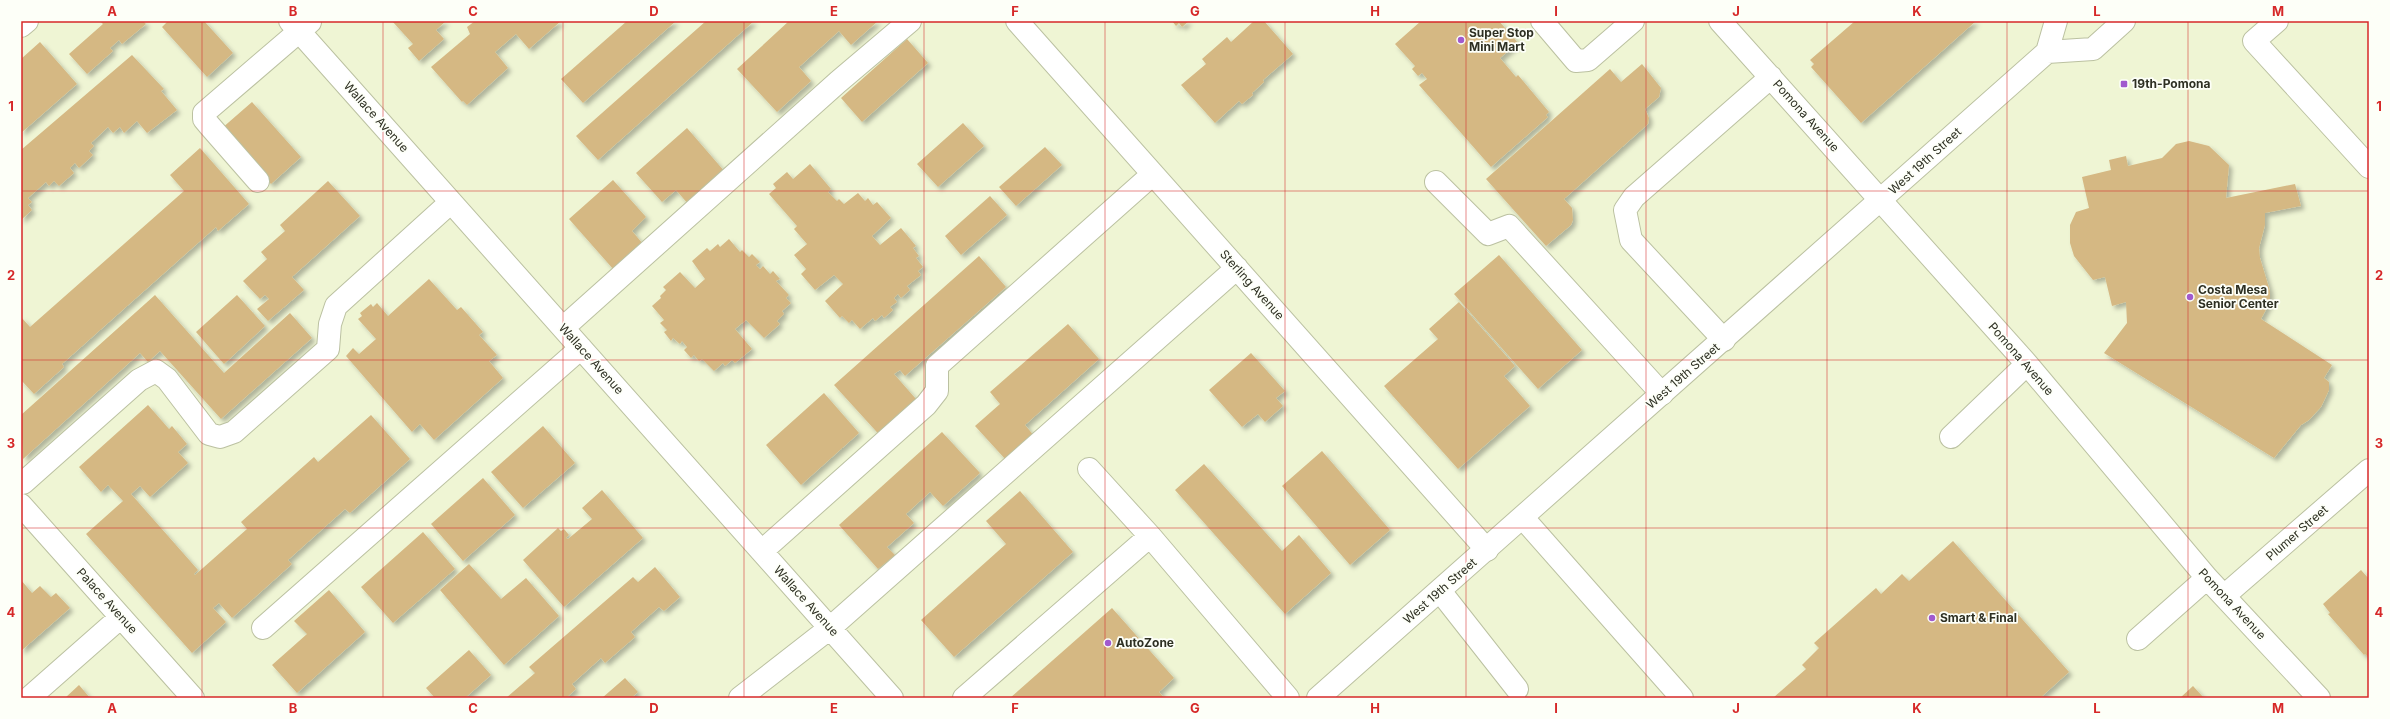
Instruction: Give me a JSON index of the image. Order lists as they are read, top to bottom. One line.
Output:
{"streets":{"street":["Pomona Avenue","Wallace Avenue","West 19th Street","Sterling Avenue","Plumer Street","Palace Avenue"]},"crossings":[["Pomona Avenue","West 19th Street"],["Pomona Avenue","Plumer Street"],["West 19th Street","Sterling Avenue"]],"places":{"other":["Super Stop Mini Mart","Costa Mesa Senior Center","Smart & Final","AutoZone"],"transit":["19th-Pomona"]},"grid":{"columns":["A","B","C","D","E","F","G","H","I","J","K","L","M"],"rows":["1","2","3","4"]}}
